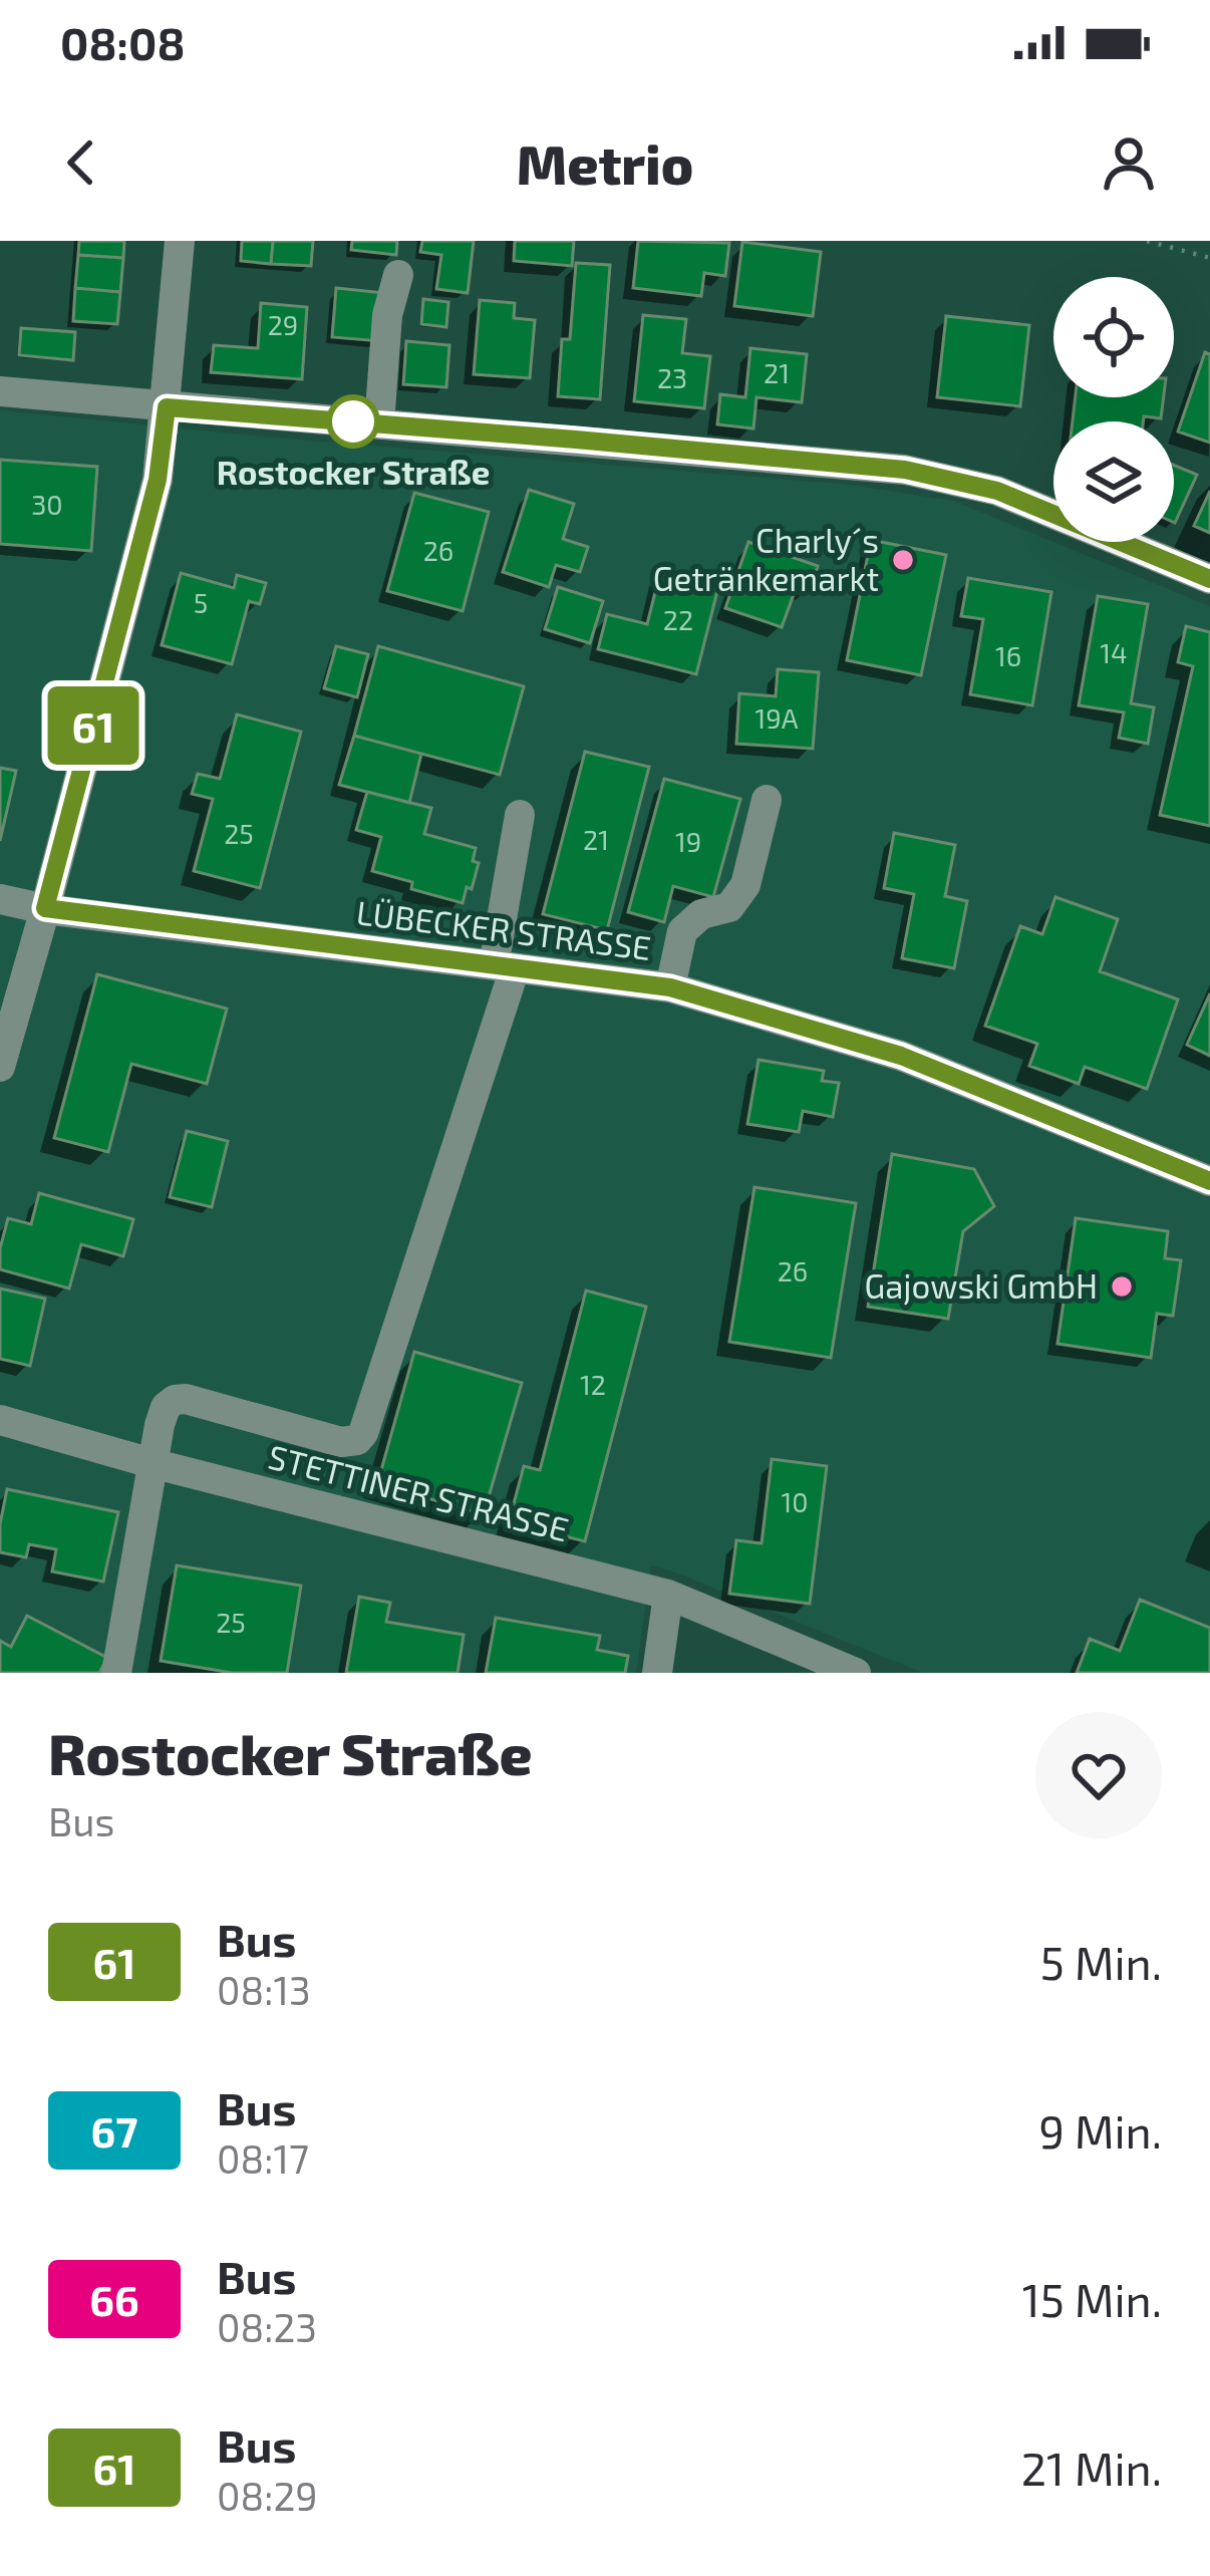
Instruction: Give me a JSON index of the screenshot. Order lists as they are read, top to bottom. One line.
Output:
{"streets":{"street":["LÜBECKER STRASSE","STETTINER STRASSE"]},"places":["Rostocker Straße","Charly´s Getränkemarkt","Gajowski GmbH"],"lines":["bus line 61"],"house_numbers":["29","21","23","30","26","5","22","14","16","19A","25","21","19","26","12","10","25"],"page":{"status":"08:08","header":"Metrio","on_map":"61","heading":["Rostocker Straße","Bus"],"list":[{"mark":"61","name":"Bus","note":"08:13","value":"5 Min."},{"mark":"67","name":"Bus","note":"08:17","value":"9 Min."},{"mark":"66","name":"Bus","note":"08:23","value":"15 Min."},{"mark":"61","name":"Bus","note":"08:29","value":"21 Min."}]}}
